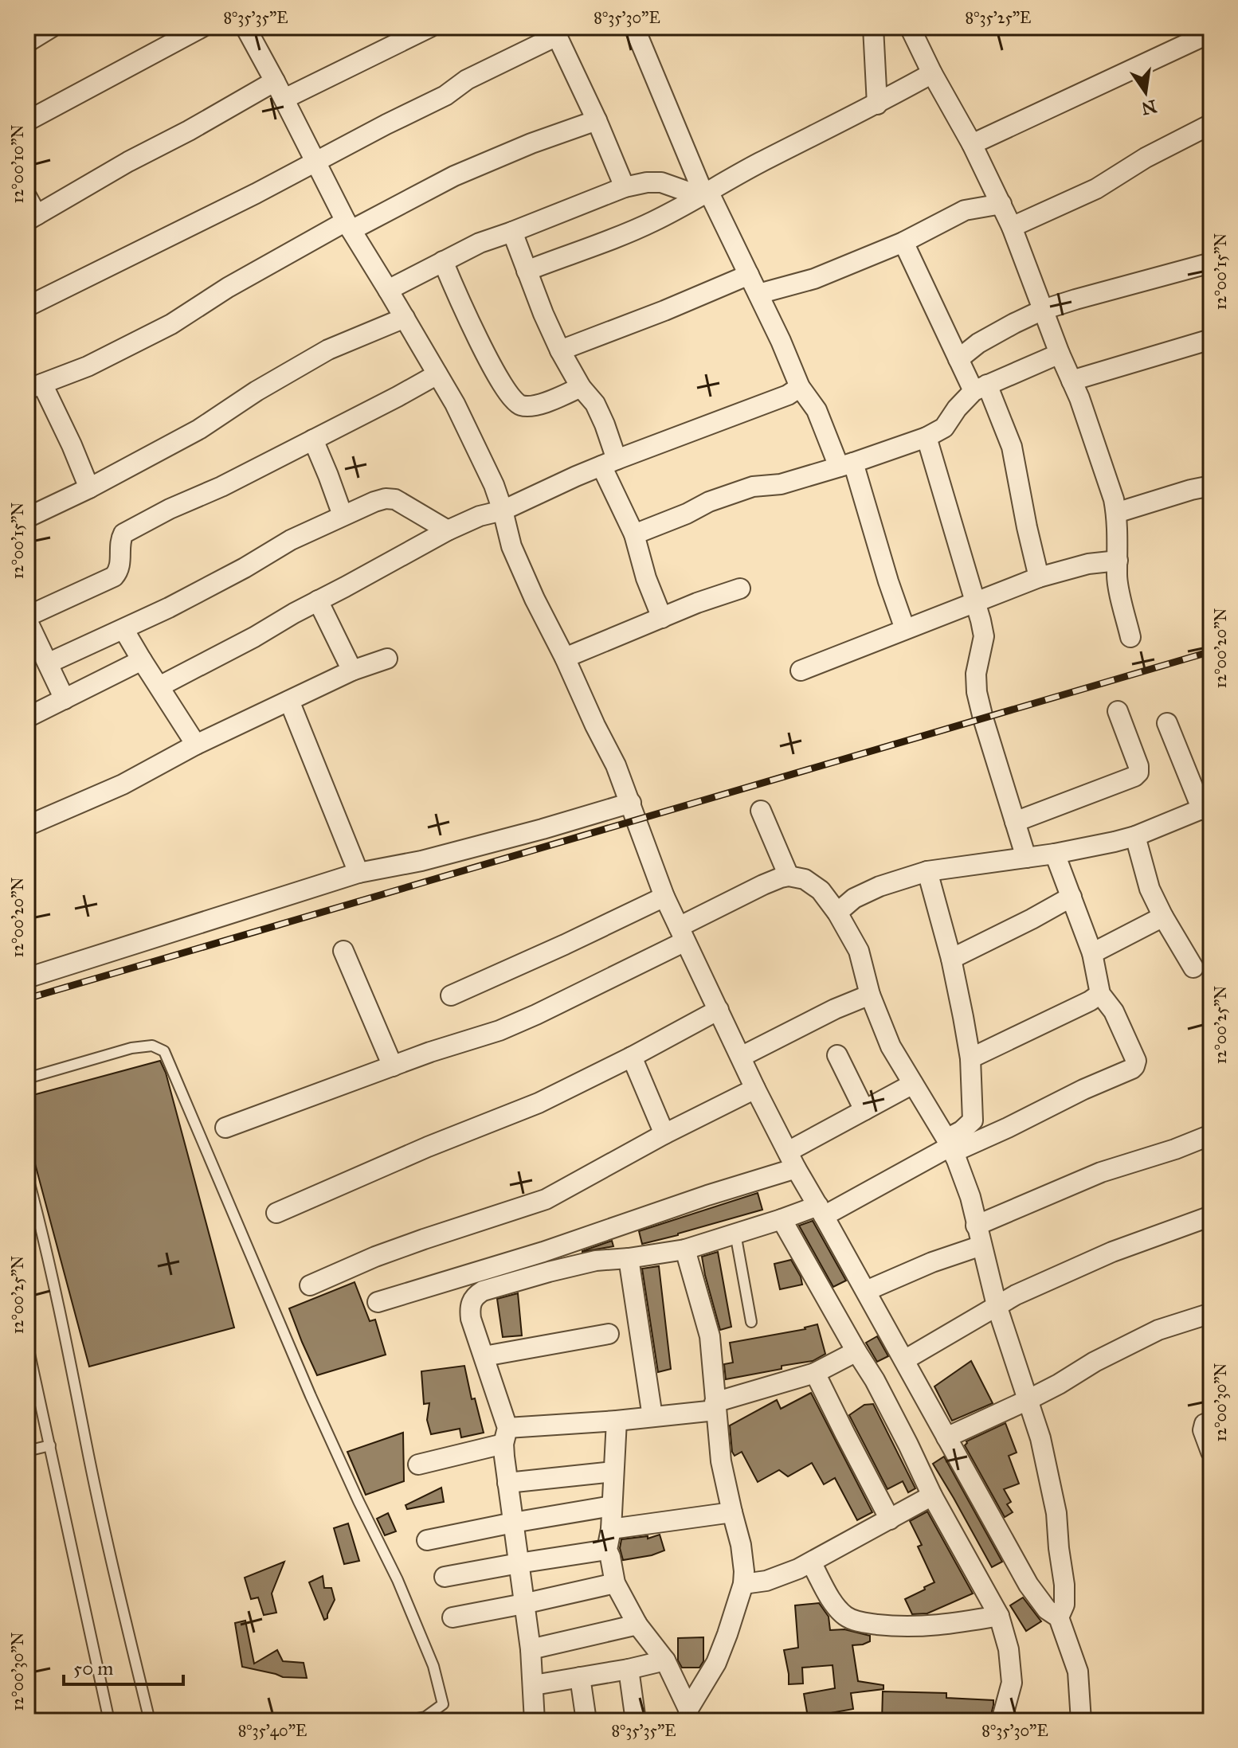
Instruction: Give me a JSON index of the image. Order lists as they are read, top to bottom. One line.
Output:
{"scale_bar":"50 m","north":"bottom","coordinates":["8°35'35\"E","8°35'30\"E","8°35'25\"E","12°00'10\"N","12°00'15\"N","12°00'20\"N","12°00'25\"N","12°00'30\"N","8°35'40\"E"]}
